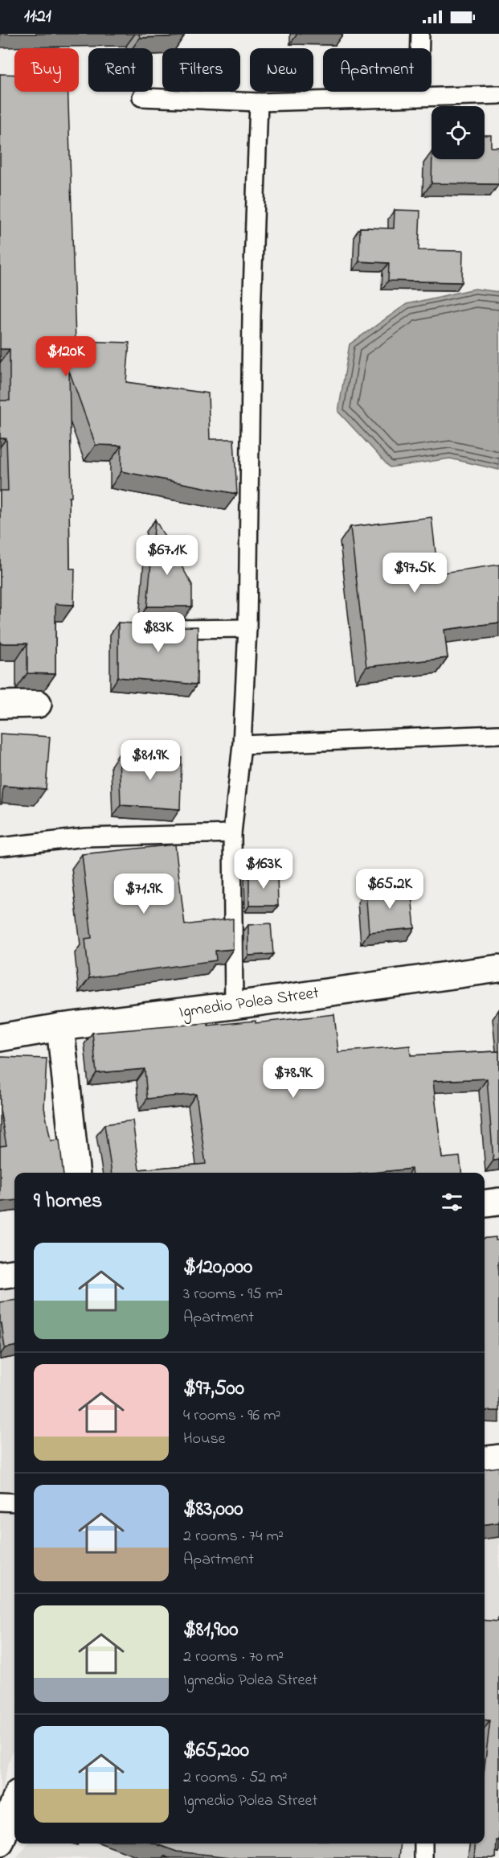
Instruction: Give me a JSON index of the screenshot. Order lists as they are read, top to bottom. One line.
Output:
{"streets":{"street":["Igmedio Polea Street"]},"page":{"status":"11:21","chip":["Buy","Rent","Filters","New","Apartment"],"price":["$120K","$67.1K","$97.5K","$83K","$81.9K","$163K","$65.2K","$71.9K","$78.9K"],"heading":"9 homes","list":[{"name":"$120,000","note":"3 rooms · 95 m² · Apartment"},{"name":"$97,500","note":"4 rooms · 96 m² · House"},{"name":"$83,000","note":"2 rooms · 74 m² · Apartment"},{"name":"$81,900","note":"2 rooms · 70 m² · Igmedio Polea Street"},{"name":"$65,200","note":"2 rooms · 52 m² · Igmedio Polea Street"}]}}
